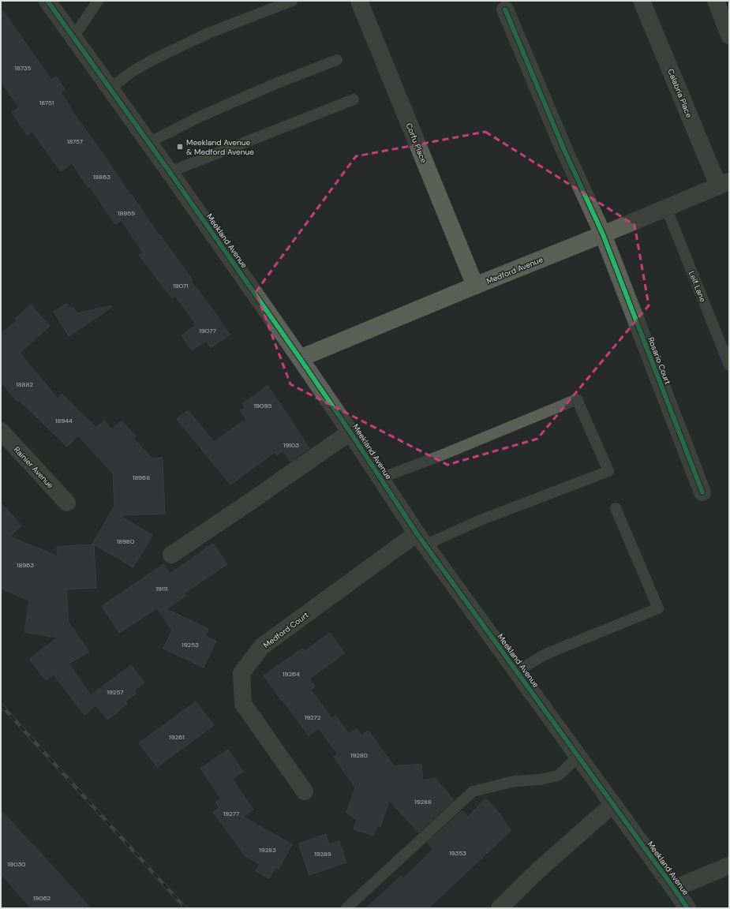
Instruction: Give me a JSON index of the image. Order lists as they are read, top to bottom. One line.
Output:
{"streets":{"main road":["Meekland Avenue"],"street":["Calabria Place","Corfu Place","Medford Avenue","Rosario Court","Rainier Avenue","Medford Court"],"lane":["Leif Lane"]},"crossings":[["Calabria Place","Medford Avenue"],["Corfu Place","Medford Avenue"],["Meekland Avenue","Medford Avenue"],["Meekland Avenue","Medford Court"],["Medford Avenue","Leif Lane"],["Medford Avenue","Rosario Court"]],"places":{"transit":["Meekland Avenue & Medford Avenue"]},"house_numbers":["18735","18751","18757","18863","18959","19071","19077","18882","19095","18944","19103","18968","18980","18963","19111","19253","19264","19257","19272","19261","19280","19288","19277","19283","19353","19289","19030","19062"]}
